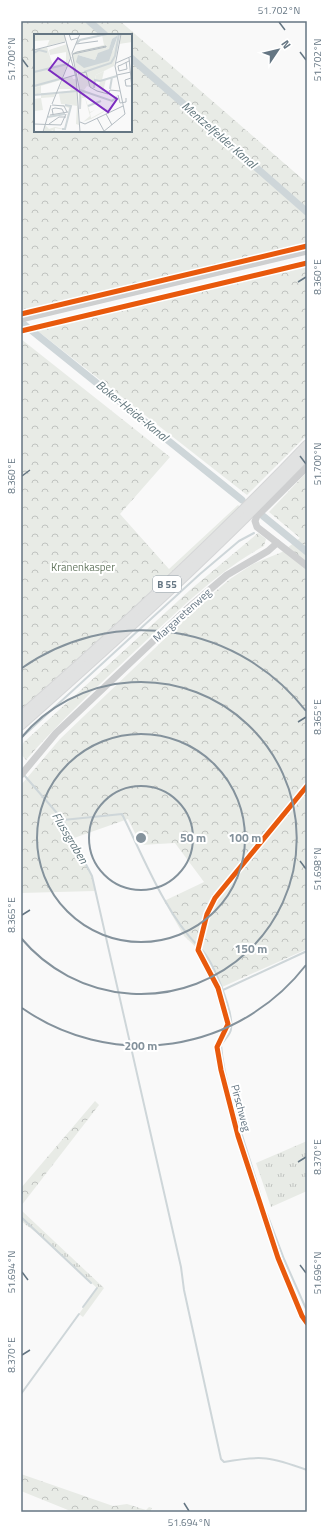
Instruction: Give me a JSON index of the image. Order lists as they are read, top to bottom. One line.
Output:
{"streets":{"main road":["B 55"],"street":["Margaretenweg","Pirschweg"]},"water":["Mentzelfelder Kanal","Boker-Heide-Kanal","Flussgraben"],"parks":["Kranenkasper"],"north":"top right","coordinates":["51.702°N","51.700°N","8.360°E","8.365°E","51.698°N","8.370°E","51.694°N","51.696°N"],"rings":["50 m","100 m","150 m","200 m"]}
